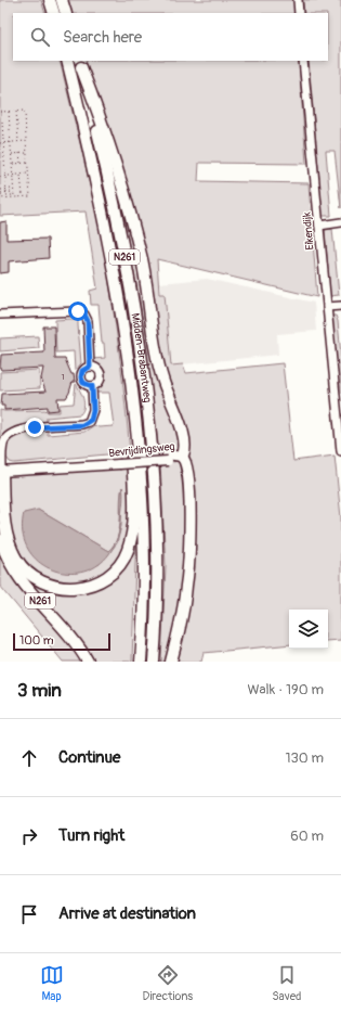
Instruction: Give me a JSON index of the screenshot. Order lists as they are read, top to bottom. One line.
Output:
{"streets":{"highway":["N261","Midden-Brabantweg"],"main road":["Bevrijdingsweg"],"street":["Eikendijk"]},"crossings":[["N261","Midden-Brabantweg"],["N261","Bevrijdingsweg"]],"house_numbers":["1"],"scale_bar":"100 m","page":{"search":"Search here","scale":"100 m","heading":["3 min","Walk · 190 m"],"list":[["Continue","130 m"],["Turn right","60 m"],"Arrive at destination"],"nav":["Map","Directions","Saved"]}}
